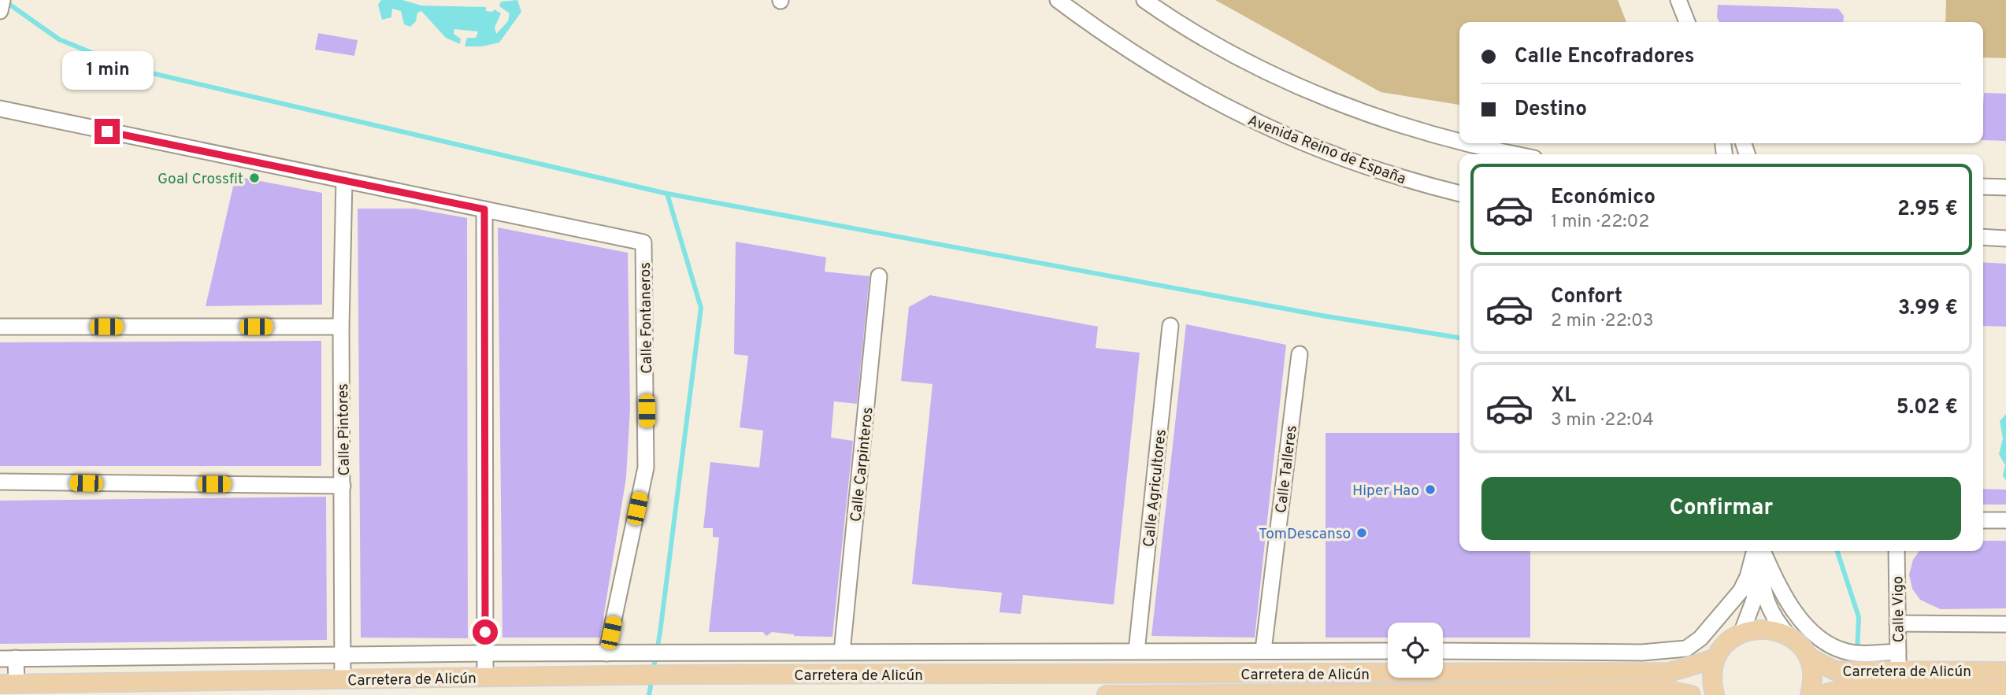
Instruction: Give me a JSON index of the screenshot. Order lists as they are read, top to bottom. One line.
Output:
{"streets":{"main road":["Carretera de Alicún"],"street":["Avenida Reino de España","Calle Fontaneros","Calle Pintores","Calle Carpinteros","Calle Talleres","Calle Agricultores","Calle Vigo"]},"crossings":[["Calle Pintores","Carretera de Alicún"],["Calle Vigo","Carretera de Alicún"]],"places":["Goal Crossfit","Hiper Hao","TomDescanso"],"page":{"banner":["Calle Encofradores","Destino"],"bubble":"1 min","list":[{"name":"Económico","note":"1 min · 22:02","value":"2.95 €"},{"name":"Confort","note":"2 min · 22:03","value":"3.99 €"},{"name":"XL","note":"3 min · 22:04","value":"5.02 €"}],"buttons":"Confirmar"}}
